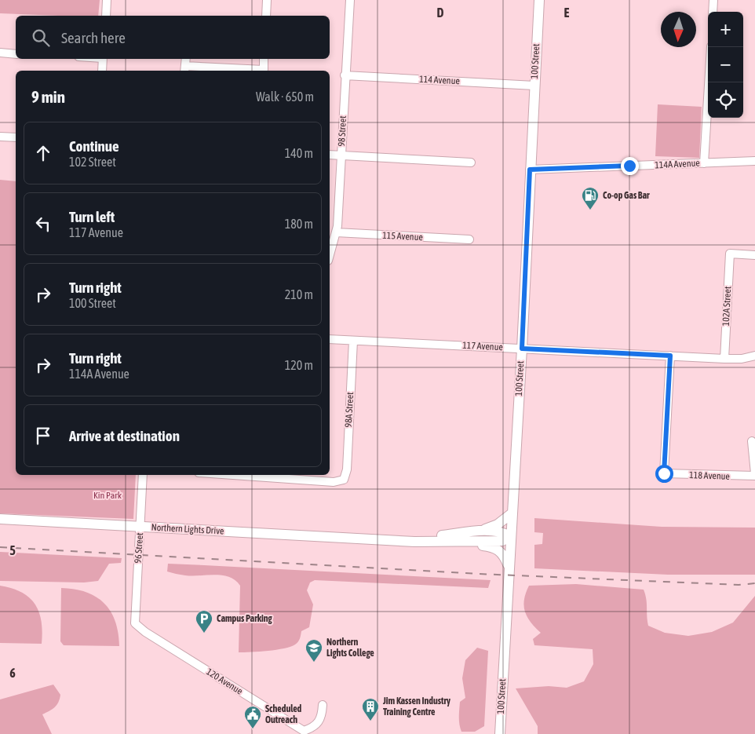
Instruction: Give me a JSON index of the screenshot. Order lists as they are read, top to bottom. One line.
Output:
{"streets":{"main road":["100 Street","Northern Lights Drive"],"street":["114 Avenue","98 Street","114A Avenue","115 Avenue","102A Street","117 Avenue","98A Street","118 Avenue","96 Street","120 Avenue"]},"crossings":[["100 Street","114 Avenue"],["100 Street","114A Avenue"],["100 Street","117 Avenue"],["100 Street","Northern Lights Drive"],["114 Avenue","98 Street"],["98 Street","115 Avenue"],["102A Street","117 Avenue"],["117 Avenue","98A Street"],["117 Avenue","118 Avenue"],["Northern Lights Drive","96 Street"],["96 Street","120 Avenue"]],"parks":["Kin Park"],"places":{"fuel station":["Co-op Gas Bar"],"parking":["Campus Parking"],"school or university":["Northern Lights College"],"building":["Jim Kassen Industry Training Centre"],"public building":["Scheduled Outreach"]},"north":"bottom","page":{"map_buttons":["+","−"],"search":"Search here","heading":["9 min","Walk · 650 m"],"list":[["Continue","102 Street","140 m"],["Turn left","117 Avenue","180 m"],["Turn right","100 Street","210 m"],["Turn right","114A Avenue","120 m"],"Arrive at destination"]},"grid":{"columns":["D","E"],"rows":["5","6"]}}
